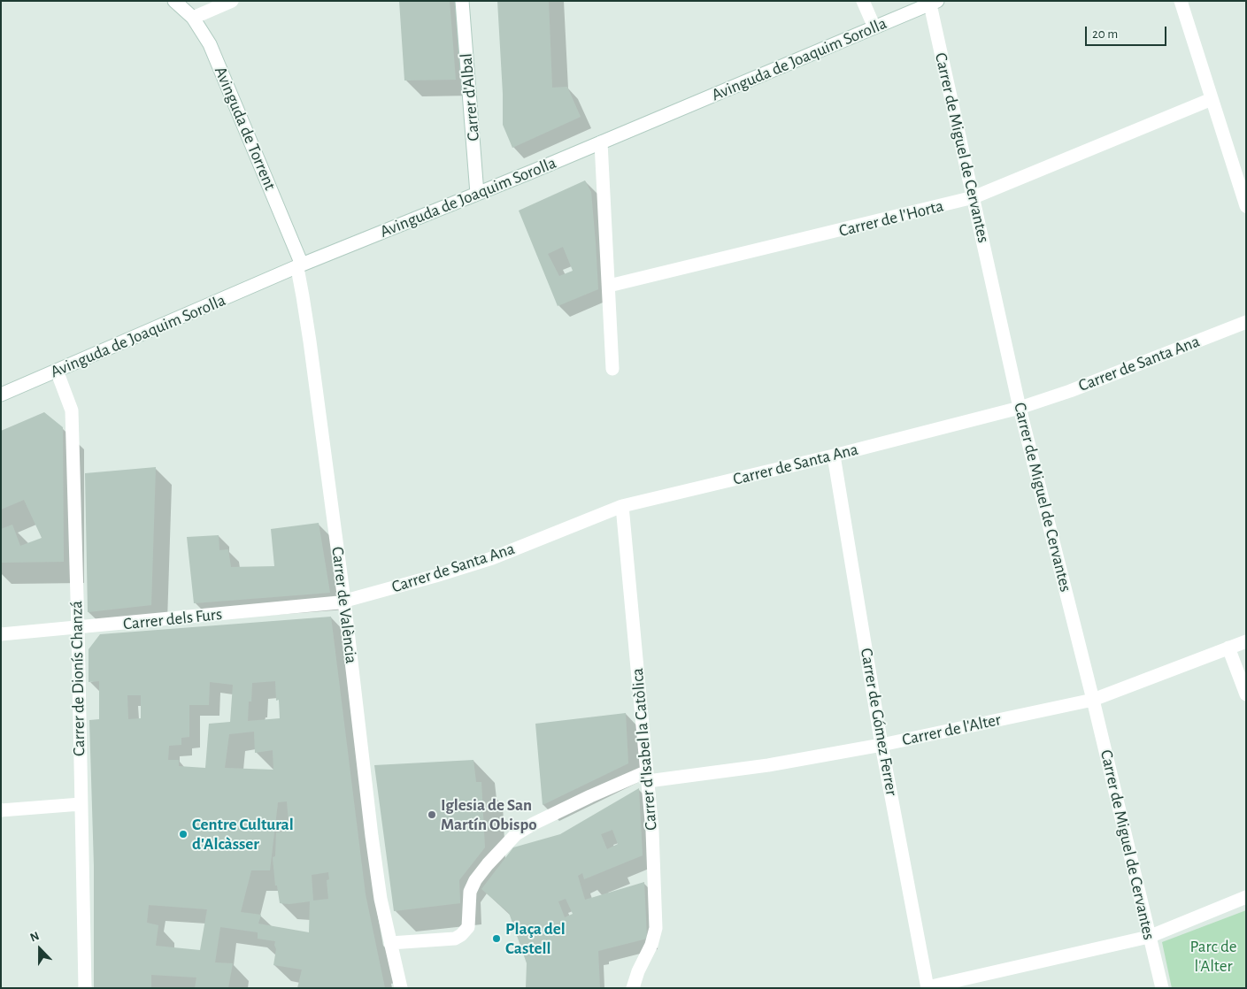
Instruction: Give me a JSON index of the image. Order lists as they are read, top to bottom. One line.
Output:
{"streets":{"street":["Avinguda de Joaquim Sorolla","Carrer d'Albal","Avinguda de Torrent","Carrer de Miguel de Cervantes","Carrer de l'Horta","Carrer de Santa Ana","Carrer de València","Carrer dels Furs","Carrer de Dionís Chanzá","Carrer de Gómez Ferrer","Carrer de l'Alter","Carrer d'Isabel la Catòlica"]},"crossings":[["Avinguda de Joaquim Sorolla","Carrer d'Albal"],["Avinguda de Joaquim Sorolla","Avinguda de Torrent"],["Avinguda de Joaquim Sorolla","Carrer de Miguel de Cervantes"],["Avinguda de Joaquim Sorolla","Carrer de València"],["Avinguda de Joaquim Sorolla","Carrer de Dionís Chanzá"],["Avinguda de Torrent","Carrer de València"],["Carrer de Miguel de Cervantes","Carrer de l'Horta"],["Carrer de Miguel de Cervantes","Carrer de Santa Ana"],["Carrer de Miguel de Cervantes","Carrer de l'Alter"],["Carrer de Santa Ana","Carrer de València"],["Carrer de Santa Ana","Carrer dels Furs"],["Carrer de Santa Ana","Carrer de Gómez Ferrer"],["Carrer de Santa Ana","Carrer d'Isabel la Catòlica"],["Carrer de València","Carrer dels Furs"],["Carrer de València","Carrer de l'Alter"],["Carrer dels Furs","Carrer de Dionís Chanzá"],["Carrer de Gómez Ferrer","Carrer de l'Alter"],["Carrer de l'Alter","Carrer d'Isabel la Catòlica"]],"parks":["Parc de l'Alter"],"places":["Iglesia de San Martín Obispo","Centre Cultural d'Alcàsser","Plaça del Castell"],"scale_bar":"20 m","north":"top"}
